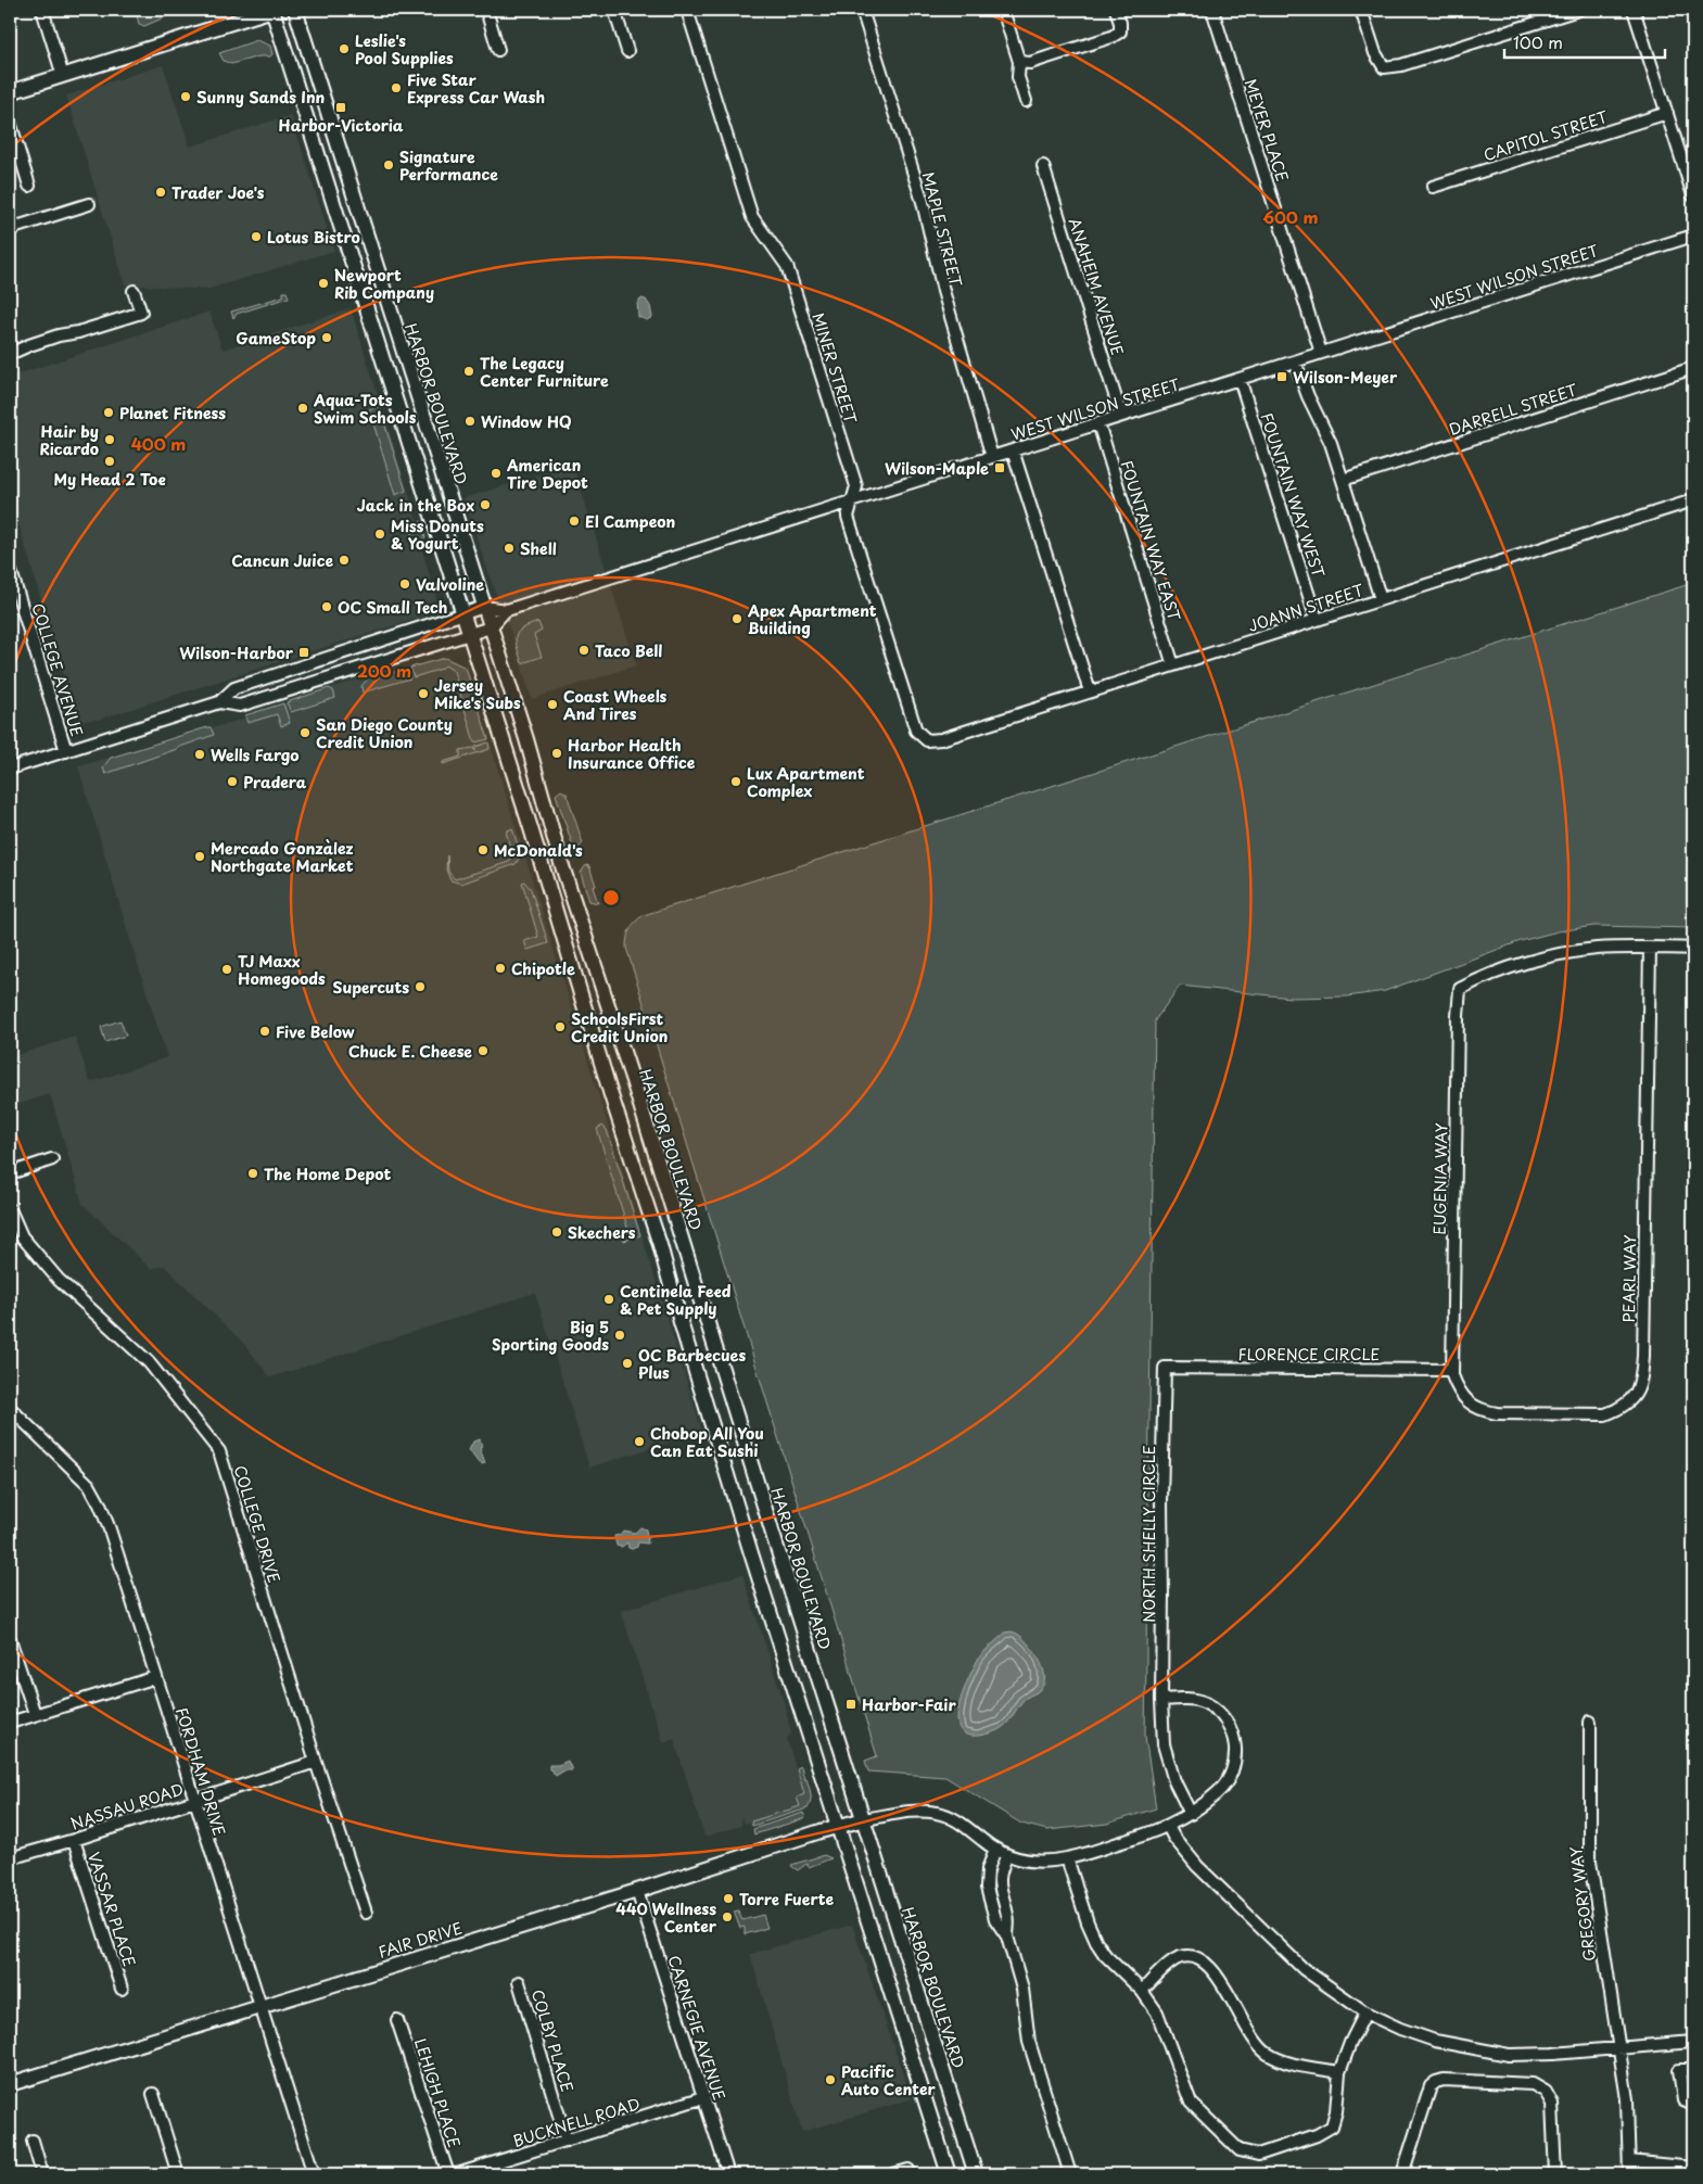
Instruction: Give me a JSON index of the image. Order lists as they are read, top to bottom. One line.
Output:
{"streets":{"main road":["HARBOR BOULEVARD","FAIR DRIVE"],"street":["MEYER PLACE","CAPITOL STREET","MAPLE STREET","WEST WILSON STREET","ANAHEIM AVENUE","MINER STREET","DARRELL STREET","FOUNTAIN WAY WEST","FOUNTAIN WAY EAST","JOANN STREET","COLLEGE AVENUE","EUGENIA WAY","PEARL WAY","FLORENCE CIRCLE","COLLEGE DRIVE","NORTH SHELLY CIRCLE","FORDHAM DRIVE","NASSAU ROAD","GREGORY WAY","VASSAR PLACE","CARNEGIE AVENUE","COLBY PLACE","LEHIGH PLACE","BUCKNELL ROAD"]},"crossings":[["MEYER PLACE","WEST WILSON STREET"],["MAPLE STREET","WEST WILSON STREET"],["WEST WILSON STREET","ANAHEIM AVENUE"],["WEST WILSON STREET","MINER STREET"],["WEST WILSON STREET","HARBOR BOULEVARD"],["WEST WILSON STREET","FOUNTAIN WAY WEST"],["WEST WILSON STREET","FOUNTAIN WAY EAST"],["WEST WILSON STREET","COLLEGE AVENUE"],["MINER STREET","JOANN STREET"],["HARBOR BOULEVARD","FAIR DRIVE"],["FOUNTAIN WAY WEST","JOANN STREET"],["FOUNTAIN WAY EAST","JOANN STREET"],["EUGENIA WAY","PEARL WAY"],["EUGENIA WAY","FLORENCE CIRCLE"],["PEARL WAY","FLORENCE CIRCLE"],["FLORENCE CIRCLE","NORTH SHELLY CIRCLE"],["COLLEGE DRIVE","NASSAU ROAD"],["FORDHAM DRIVE","NASSAU ROAD"],["FORDHAM DRIVE","FAIR DRIVE"],["NASSAU ROAD","VASSAR PLACE"],["FAIR DRIVE","CARNEGIE AVENUE"],["CARNEGIE AVENUE","BUCKNELL ROAD"],["COLBY PLACE","BUCKNELL ROAD"]],"places":{"other":["Leslie's Pool Supplies","Five Star Express Car Wash","Sunny Sands Inn","Signature Performance","Trader Joe's","Lotus Bistro","Newport Rib Company","GameStop","The Legacy Center Furniture","Aqua-Tots Swim Schools","Planet Fitness","Window HQ","Hair by Ricardo","My Head 2 Toe","American Tire Depot","Jack in the Box","El Campeon","Miss Donuts & Yogurt","Shell","Cancun Juice","Valvoline","OC Small Tech","Apex Apartment Building","Taco Bell","Jersey Mike's Subs","Coast Wheels And Tires","San Diego County Credit Union","Harbor Health Insurance Office","Wells Fargo","Pradera","Lux Apartment Complex","McDonald's","Mercado Gonzàlez Northgate Market","Chipotle","TJ Maxx Homegoods","Supercuts","SchoolsFirst Credit Union","Five Below","Chuck E. Cheese","The Home Depot","Skechers","Centinela Feed & Pet Supply","Big 5 Sporting Goods","OC Barbecues Plus","Chobop All You Can Eat Sushi","Torre Fuerte","440 Wellness Center","Pacific Auto Center"],"transit":["Harbor-Victoria","Wilson-Meyer","Wilson-Maple","Wilson-Harbor","Harbor-Fair"]},"scale_bar":"100 m","rings":["600 m","400 m","200 m"]}
